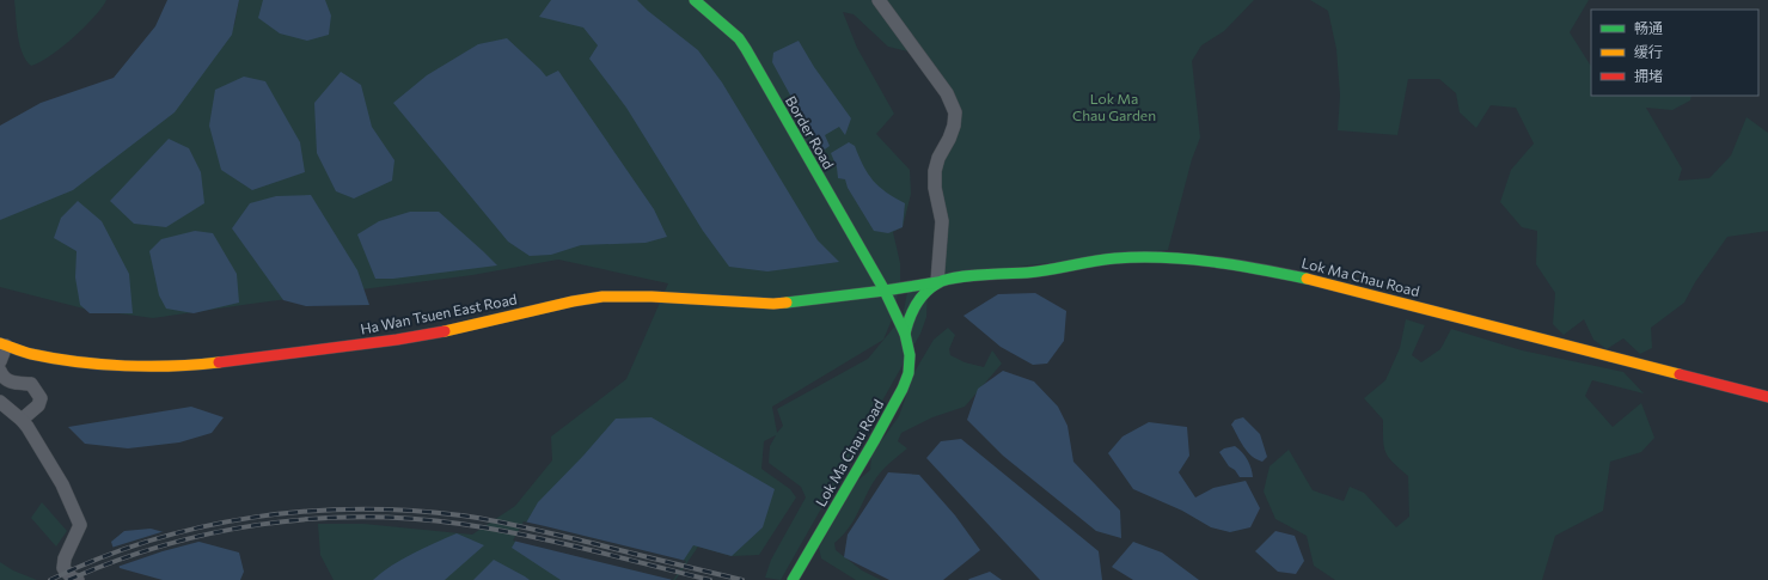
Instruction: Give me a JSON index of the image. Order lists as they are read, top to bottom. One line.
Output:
{"streets":{"street":["Border Road","Lok Ma Chau Road","Ha Wan Tsuen East Road"]},"crossings":[["Border Road","Lok Ma Chau Road"],["Border Road","Ha Wan Tsuen East Road"],["Lok Ma Chau Road","Ha Wan Tsuen East Road"]],"parks":["Lok Ma Chau Garden"],"legend":["畅通","缓行","拥堵"]}
